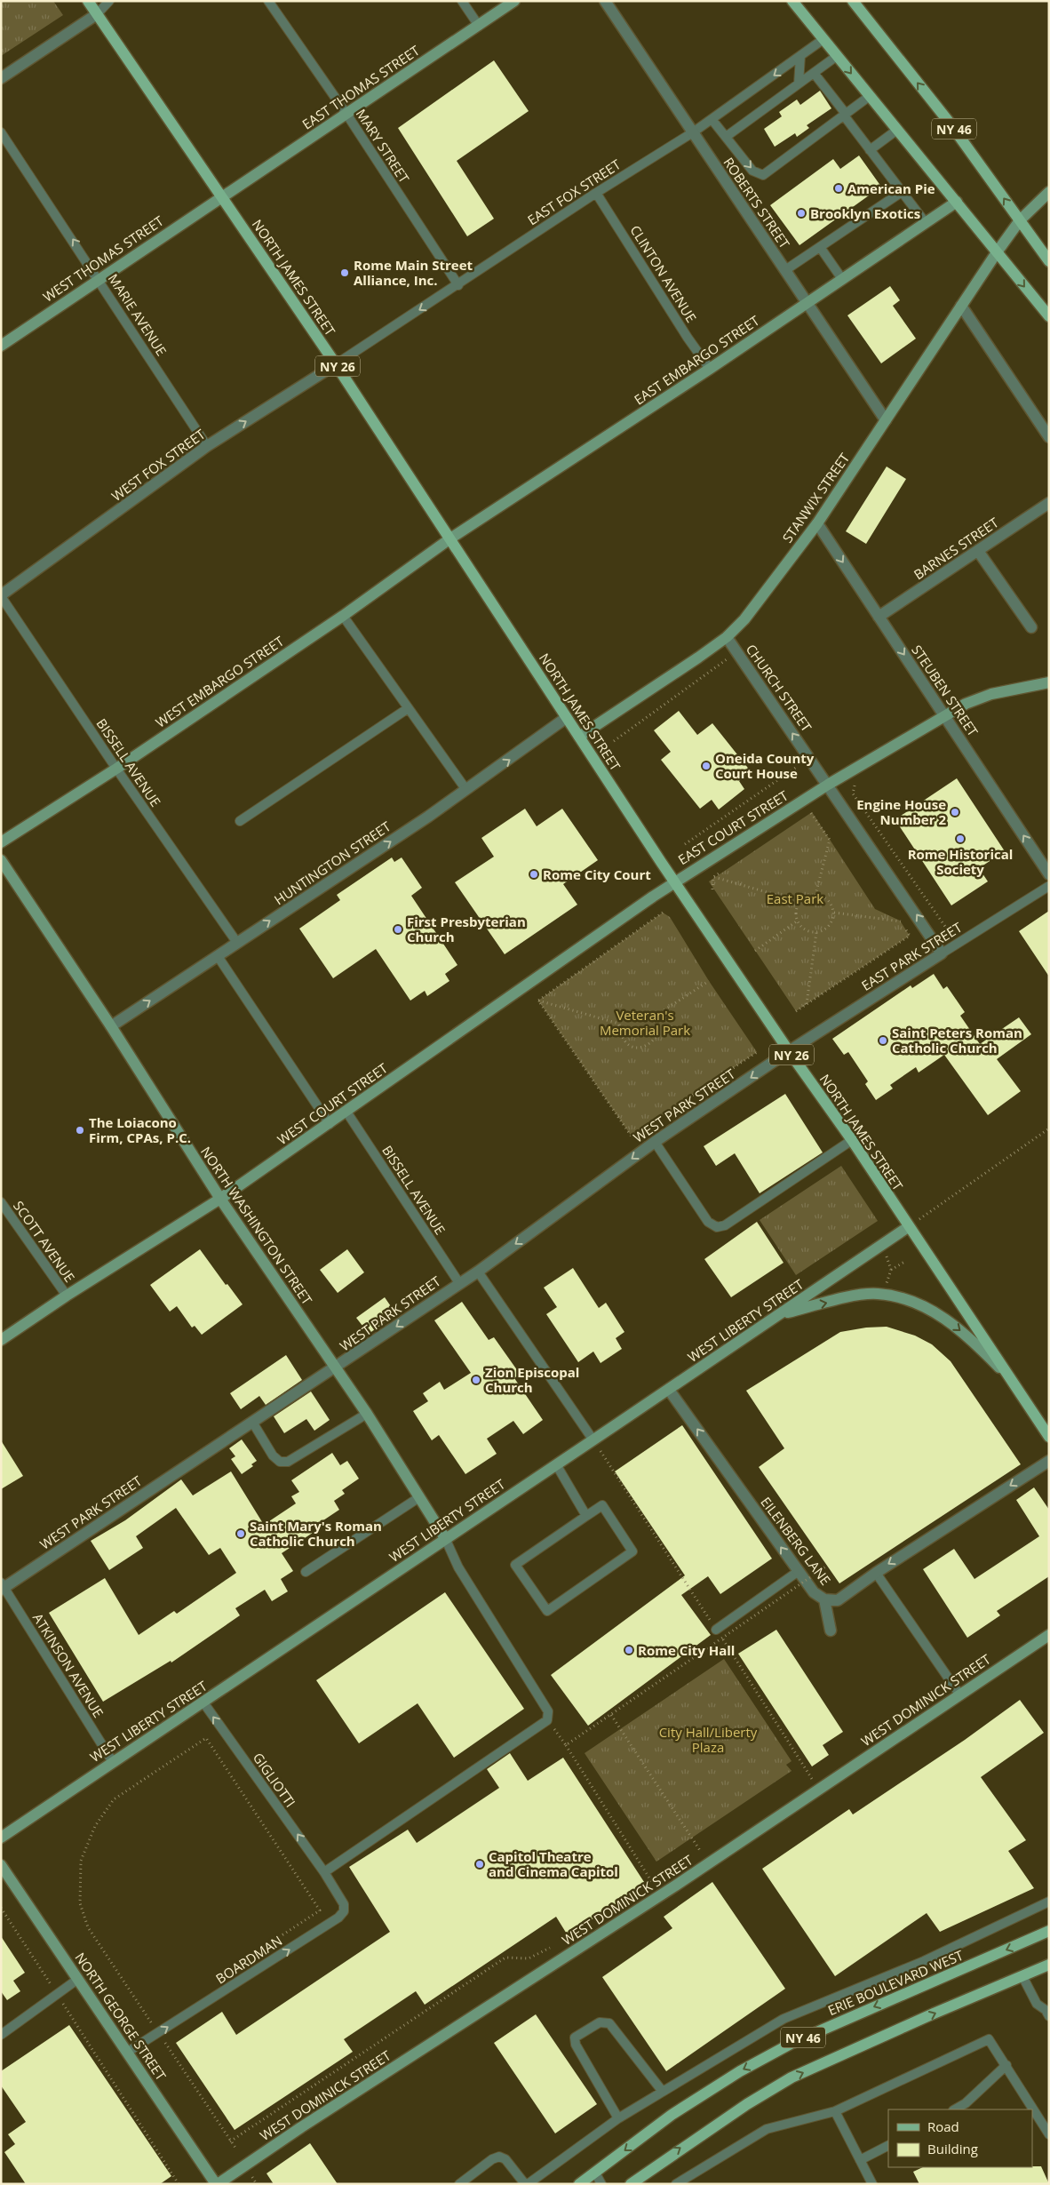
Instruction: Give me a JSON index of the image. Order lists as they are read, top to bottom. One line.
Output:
{"streets":{"main road":["NY 46","NORTH JAMES STREET","NY 26","ERIE BOULEVARD WEST"],"street":["EAST THOMAS STREET","ROBERTS STREET","WEST THOMAS STREET","EAST EMBARGO STREET","WEST FOX STREET","STANWIX STREET","BARNES STREET","WEST EMBARGO STREET","CHURCH STREET","STEUBEN STREET","EAST COURT STREET","HUNTINGTON STREET","EAST PARK STREET","WEST COURT STREET","WEST PARK STREET","NORTH WASHINGTON STREET","WEST LIBERTY STREET","EILENBERG LANE","WEST DOMINICK STREET","NORTH GEORGE STREET"],"lane":["MARY STREET","EAST FOX STREET","CLINTON AVENUE","MARIE AVENUE","BISSELL AVENUE","SCOTT AVENUE","ATKINSON AVENUE","GIGLIOTTI","BOARDMAN"]},"crossings":[["EAST THOMAS STREET","MARY STREET"],["EAST THOMAS STREET","WEST THOMAS STREET"],["EAST THOMAS STREET","NORTH JAMES STREET"],["NY 46","STANWIX STREET"],["MARY STREET","EAST FOX STREET"],["EAST FOX STREET","ROBERTS STREET"],["EAST FOX STREET","CLINTON AVENUE"],["EAST FOX STREET","NORTH JAMES STREET"],["EAST FOX STREET","WEST FOX STREET"],["ROBERTS STREET","EAST EMBARGO STREET"],["ROBERTS STREET","STANWIX STREET"],["WEST THOMAS STREET","NORTH JAMES STREET"],["WEST THOMAS STREET","MARIE AVENUE"],["CLINTON AVENUE","EAST EMBARGO STREET"],["NORTH JAMES STREET","EAST EMBARGO STREET"],["NORTH JAMES STREET","WEST FOX STREET"],["NORTH JAMES STREET","STANWIX STREET"],["NORTH JAMES STREET","WEST EMBARGO STREET"],["NORTH JAMES STREET","EAST COURT STREET"],["NORTH JAMES STREET","HUNTINGTON STREET"],["NORTH JAMES STREET","EAST PARK STREET"],["NORTH JAMES STREET","WEST COURT STREET"],["NORTH JAMES STREET","WEST PARK STREET"],["NORTH JAMES STREET","WEST LIBERTY STREET"],["MARIE AVENUE","WEST FOX STREET"],["EAST EMBARGO STREET","WEST EMBARGO STREET"],["WEST FOX STREET","BISSELL AVENUE"],["STANWIX STREET","CHURCH STREET"],["STANWIX STREET","STEUBEN STREET"],["BARNES STREET","STEUBEN STREET"],["WEST EMBARGO STREET","BISSELL AVENUE"],["CHURCH STREET","EAST COURT STREET"],["CHURCH STREET","EAST PARK STREET"],["STEUBEN STREET","EAST COURT STREET"],["BISSELL AVENUE","HUNTINGTON STREET"],["BISSELL AVENUE","WEST COURT STREET"],["BISSELL AVENUE","WEST PARK STREET"],["EAST COURT STREET","WEST COURT STREET"],["HUNTINGTON STREET","NORTH WASHINGTON STREET"],["EAST PARK STREET","WEST PARK STREET"],["WEST COURT STREET","NORTH WASHINGTON STREET"],["WEST COURT STREET","SCOTT AVENUE"],["WEST PARK STREET","NORTH WASHINGTON STREET"],["WEST PARK STREET","ATKINSON AVENUE"],["NORTH WASHINGTON STREET","WEST LIBERTY STREET"],["WEST LIBERTY STREET","EILENBERG LANE"],["WEST LIBERTY STREET","ATKINSON AVENUE"],["WEST LIBERTY STREET","GIGLIOTTI"],["WEST DOMINICK STREET","NORTH GEORGE STREET"],["GIGLIOTTI","BOARDMAN"],["BOARDMAN","NORTH GEORGE STREET"]],"one_way":["MARIE AVENUE","WEST FOX STREET","CHURCH STREET","HUNTINGTON STREET","WEST PARK STREET","GIGLIOTTI","BOARDMAN"],"parks":["East Park","Veteran's Memorial Park","City Hall/Liberty Plaza"],"places":["American Pie","Brooklyn Exotics","Rome Main Street Alliance, Inc.","Oneida County Court House","Engine House Number 2","Rome Historical Society","Rome City Court","First Presbyterian Church","Saint Peters Roman Catholic Church","The Loiacono Firm, CPAs, P.C.","Zion Episcopal Church","Saint Mary's Roman Catholic Church","Rome City Hall","Capitol Theatre and Cinema Capitol"],"legend":["Road","Building"]}
